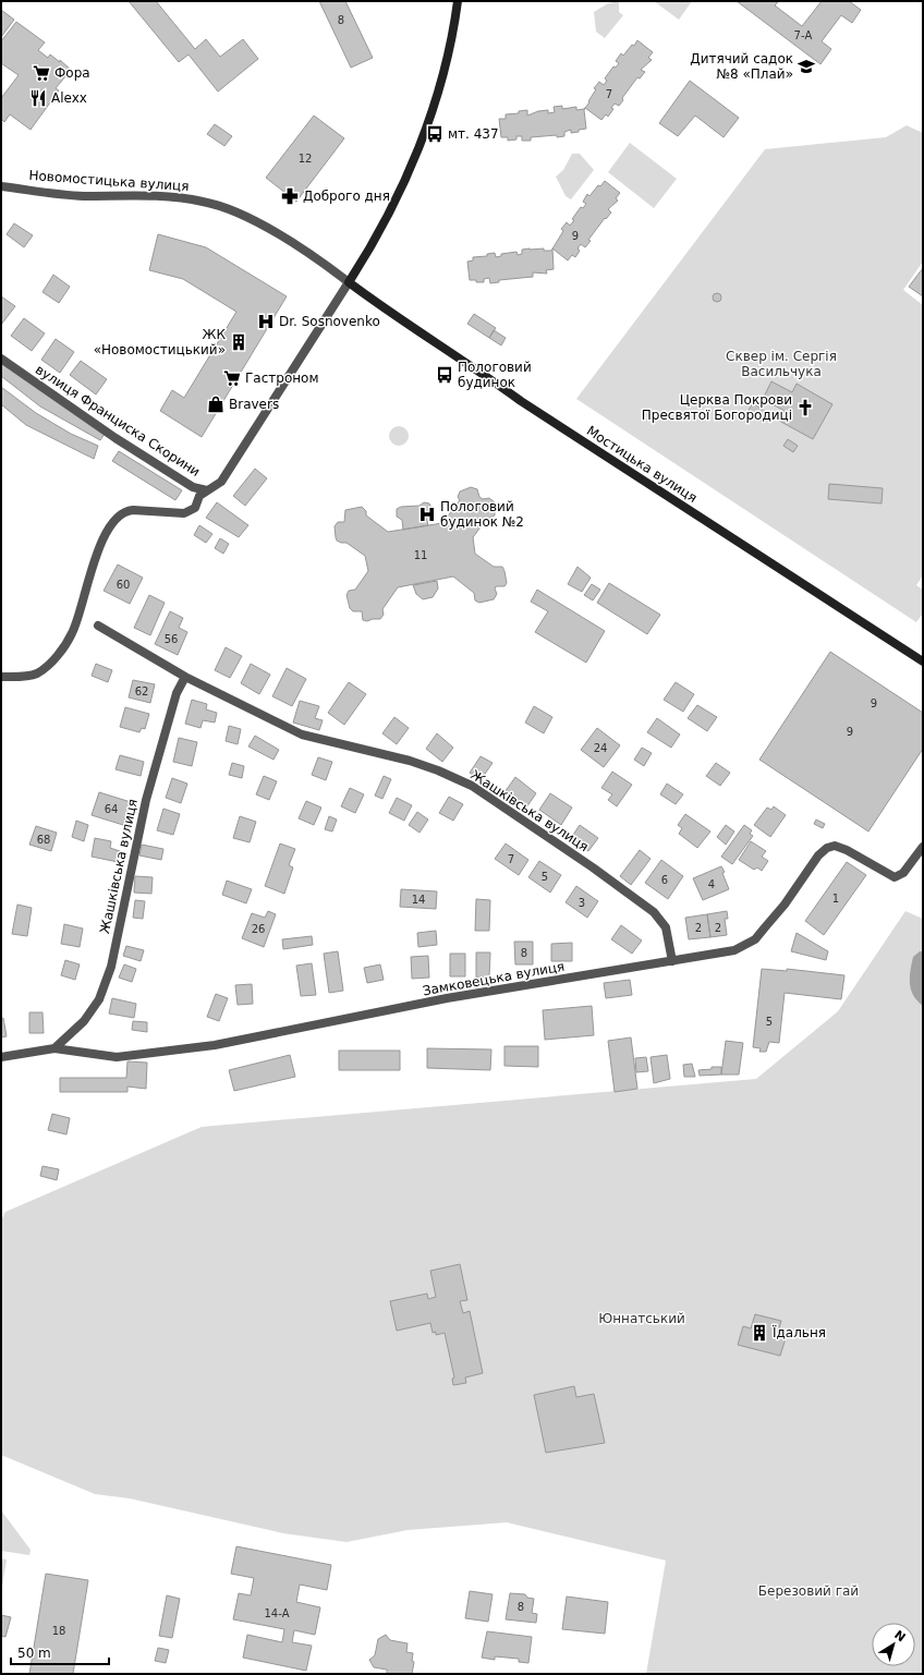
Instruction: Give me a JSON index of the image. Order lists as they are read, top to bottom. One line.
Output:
{"streets":{"street":["Новомостицька вулиця","вулиця Франциска Скорини","Мостицька вулиця","Жашківська вулиця","Замковецька вулиця"]},"crossings":[["Новомостицька вулиця","вулиця Франциска Скорини"],["Новомостицька вулиця","Мостицька вулиця"],["вулиця Франциска Скорини","Мостицька вулиця"],["Жашківська вулиця","Замковецька вулиця"]],"parks":["Сквер ім. Сергія Васильчука","Юннатський","Березовий гай"],"places":{"school or university":["Дитячий садок №8 «Плай»"],"supermarket":["Фора","Гастроном"],"restaurant":["Alexx"],"bus stop":["мт. 437","Пологовий будинок"],"pharmacy":["Доброго дня"],"hospital":["Dr. Sosnovenko","Пологовий будинок №2"],"building":["ЖК «Новомостицький»","Їдальня"],"shop":["Bravers"],"church":["Церква Покрови Пресвятої Богородиці"]},"house_numbers":["8","7-А","7","12","9","11","60","56","62","9","9","24","64","68","7","5","6","4","1","14","3","2","2","26","8","5","8","14-А","18"],"scale_bar":"50 m","north":"top right"}
